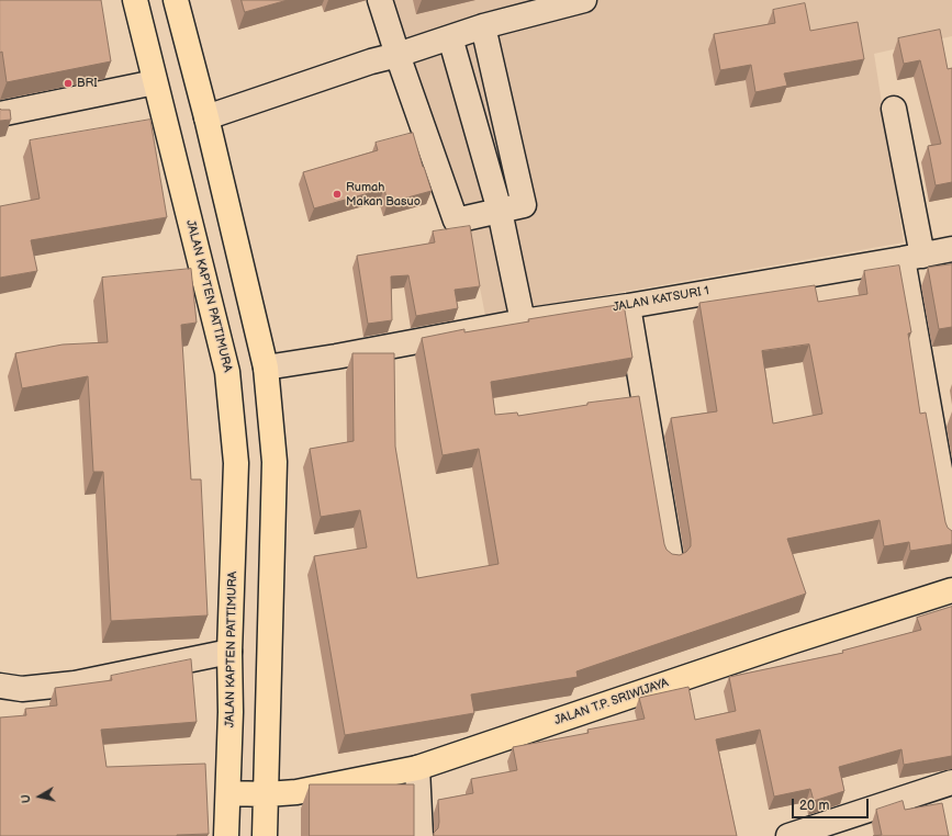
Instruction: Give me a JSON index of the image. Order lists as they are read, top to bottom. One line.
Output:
{"streets":{"main road":["JALAN KAPTEN PATTIMURA","JALAN T.P. SRIWIJAYA"],"street":["JALAN KATSURI 1"]},"crossings":[["JALAN KAPTEN PATTIMURA","JALAN T.P. SRIWIJAYA"]],"places":["BRI","Rumah Makan Basuo"],"scale_bar":"20 m","north":"left"}
